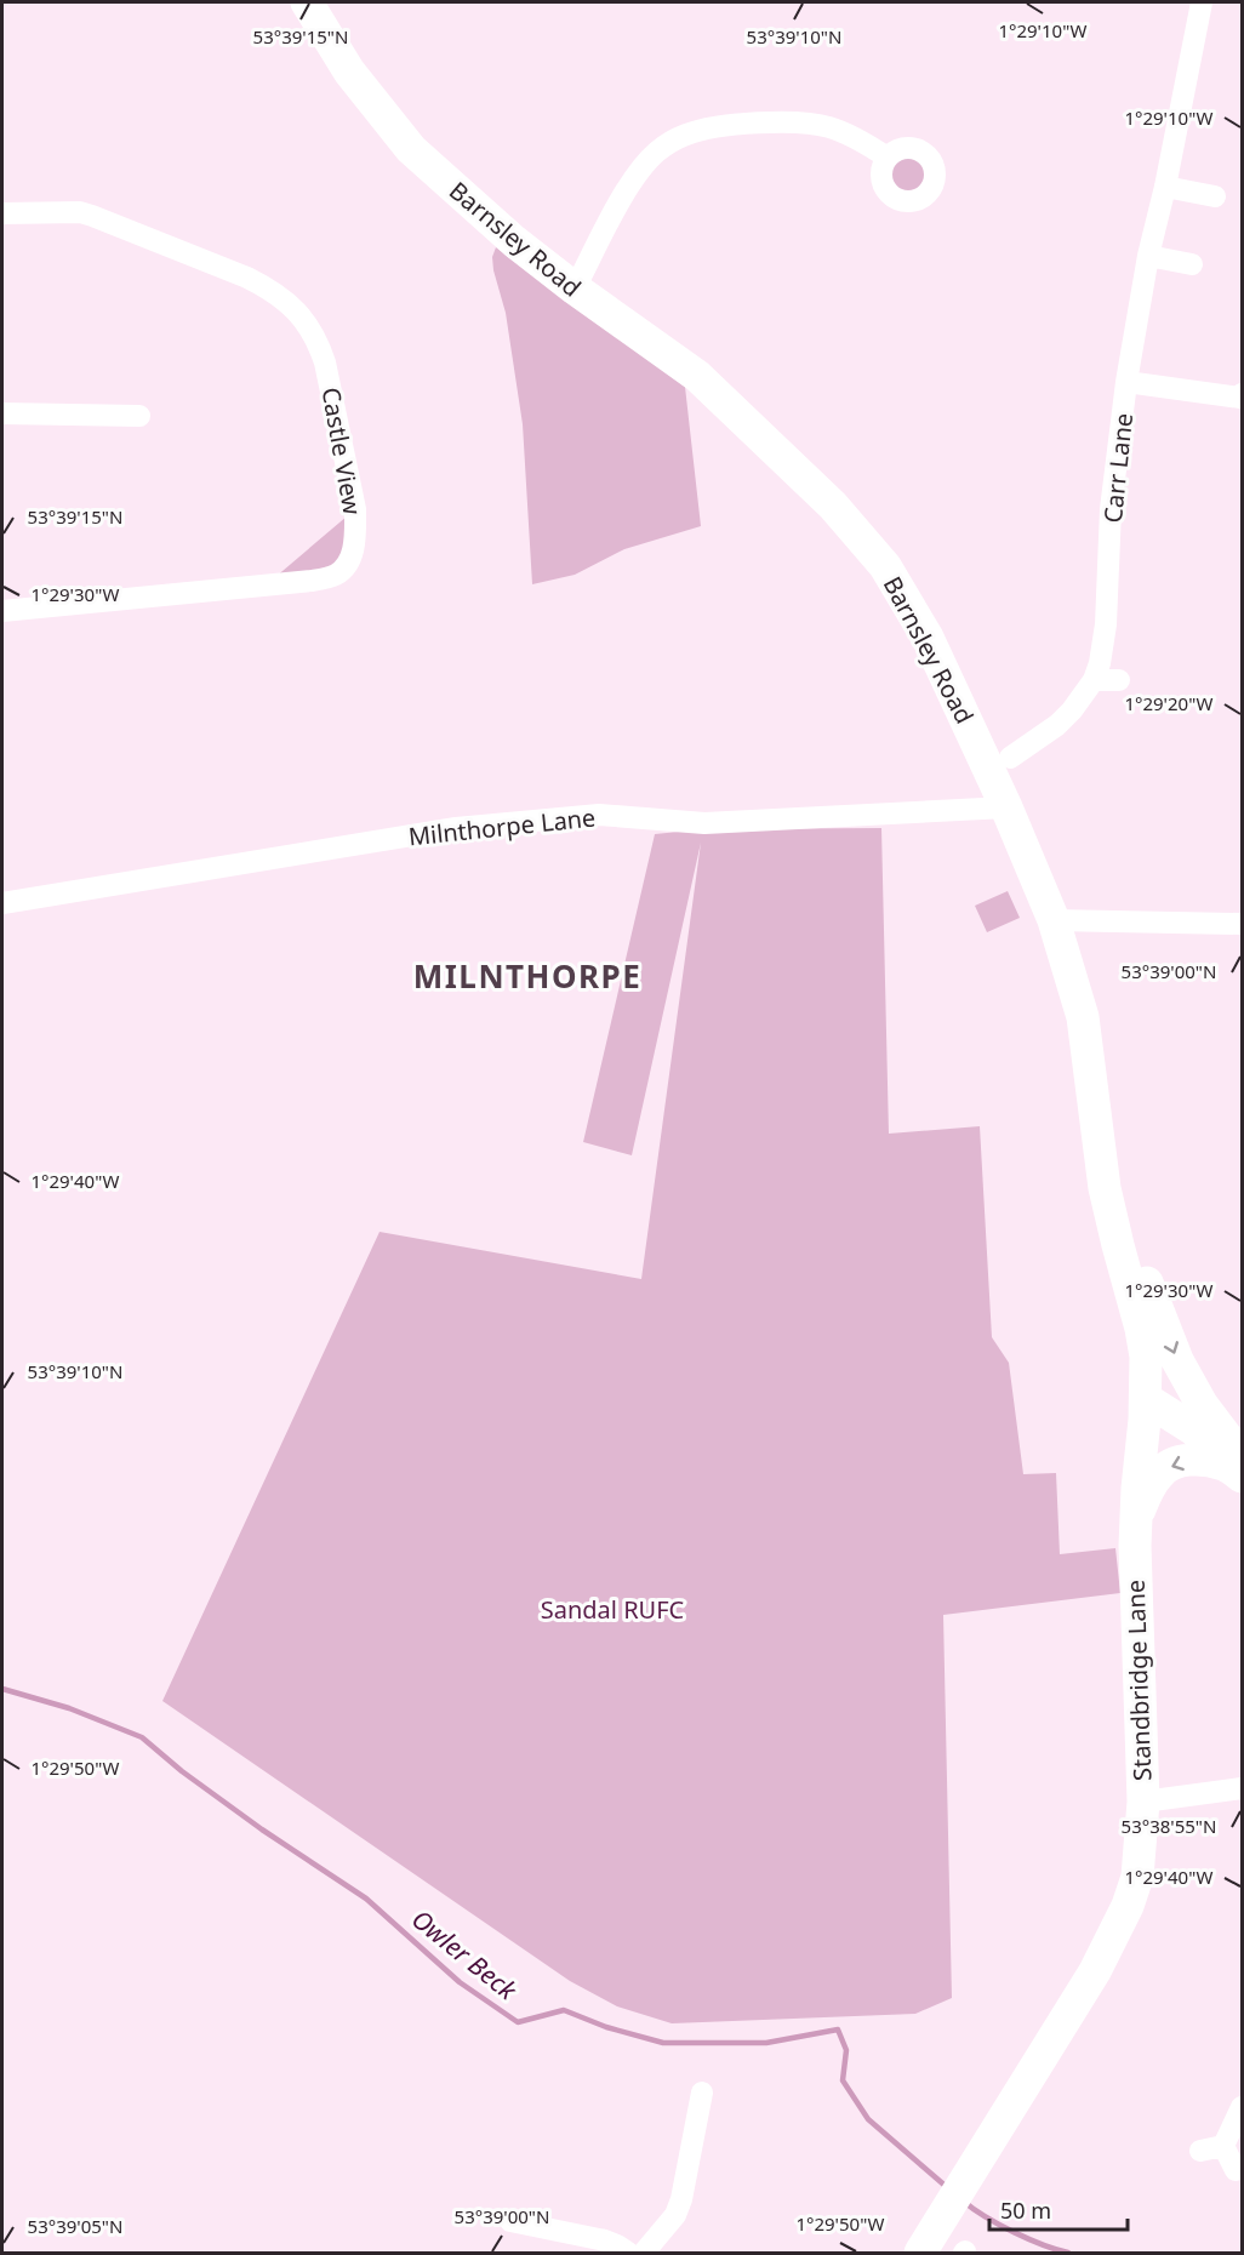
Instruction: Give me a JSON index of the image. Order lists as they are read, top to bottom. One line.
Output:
{"streets":{"main road":["Barnsley Road","Standbridge Lane"],"street":["Castle View","Carr Lane","Milnthorpe Lane"]},"crossings":[["Barnsley Road","Milnthorpe Lane"],["Barnsley Road","Standbridge Lane"]],"districts":["MILNTHORPE"],"water":["Owler Beck"],"parks":["Sandal RUFC"],"scale_bar":"50 m","coordinates":["1°29'10\"W","53°39'15\"N","53°39'10\"N","1°29'30\"W","1°29'20\"W","53°39'00\"N","1°29'40\"W","1°29'50\"W","53°38'55\"N","53°39'05\"N"]}
